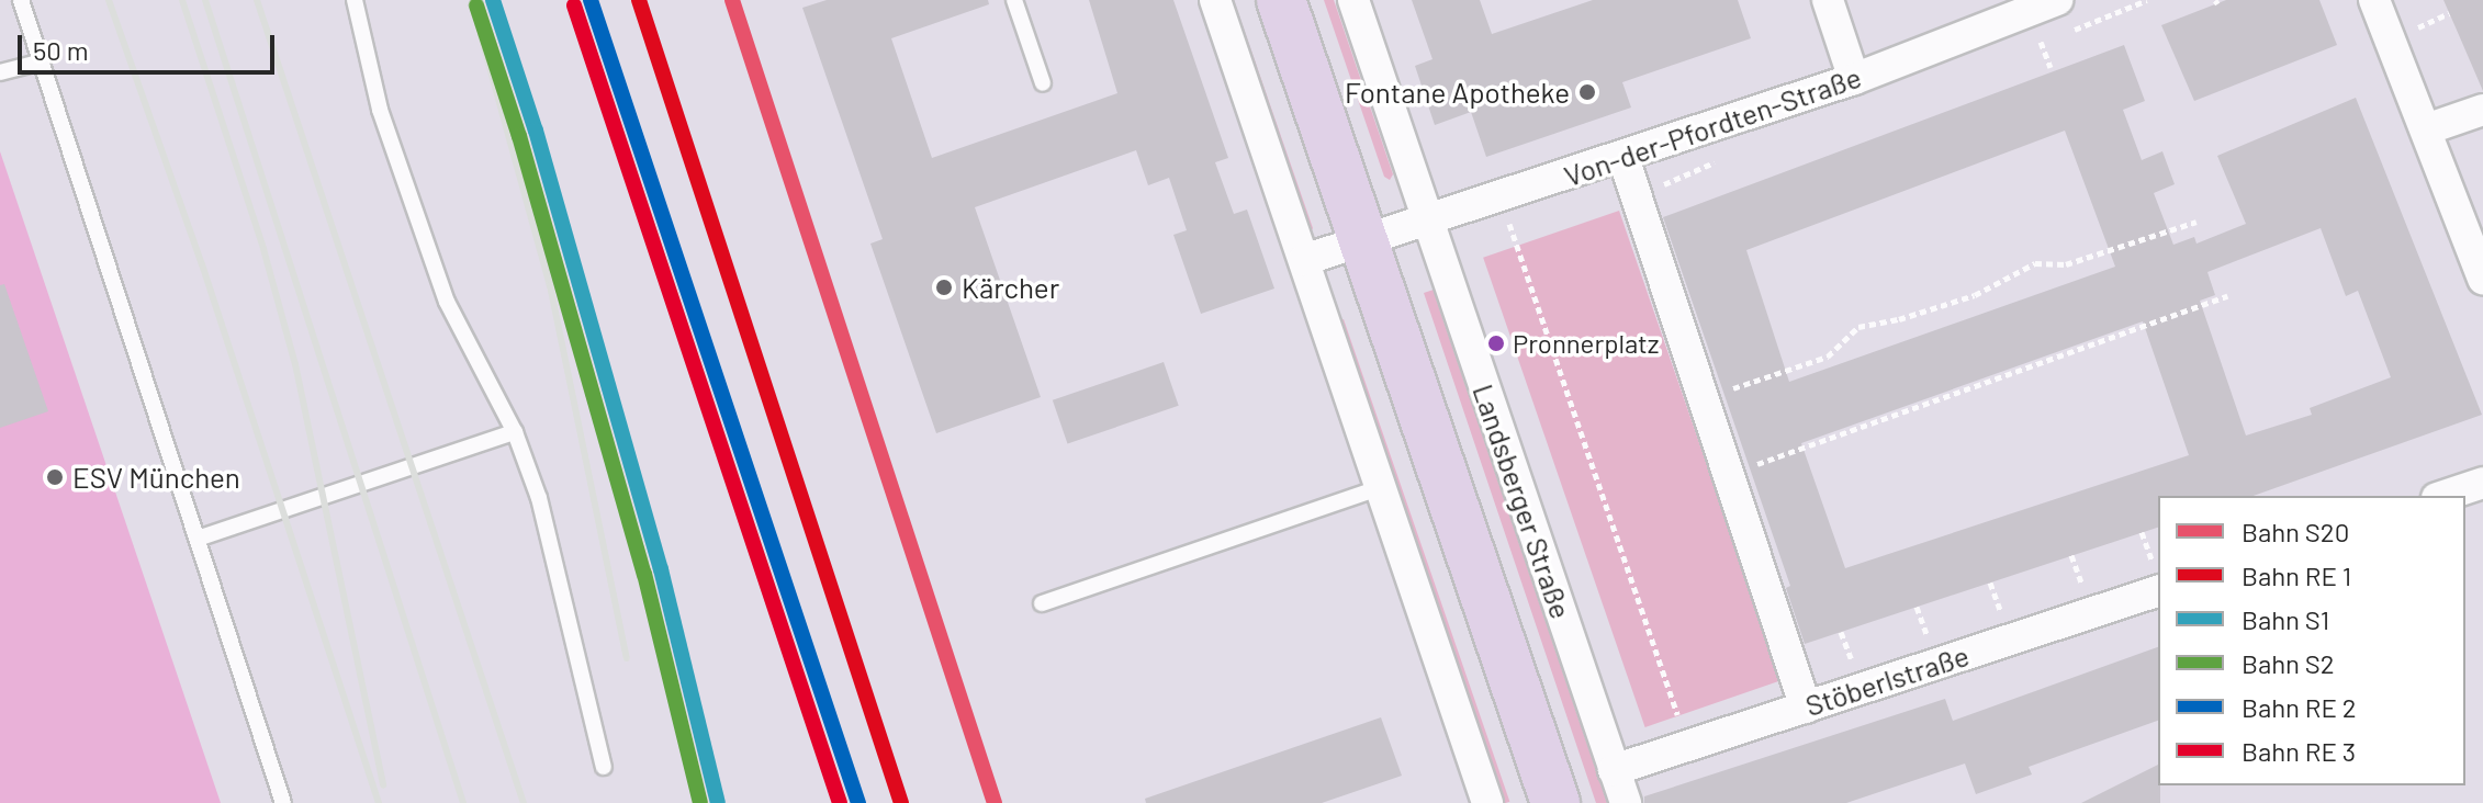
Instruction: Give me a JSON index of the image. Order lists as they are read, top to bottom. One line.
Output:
{"streets":{"street":["Von-der-Pfordten-Straße","Landsberger Straße","Stöberlstraße"]},"crossings":[["Von-der-Pfordten-Straße","Landsberger Straße"],["Landsberger Straße","Stöberlstraße"]],"places":["Fontane Apotheke","Kärcher","Pronnerplatz","ESV München"],"lines":["rail line S20","rail line S1","rail line S2"],"legend":["Bahn S20","Bahn RE 1","Bahn S1","Bahn S2","Bahn RE 2","Bahn RE 3"],"scale_bar":"50 m"}
